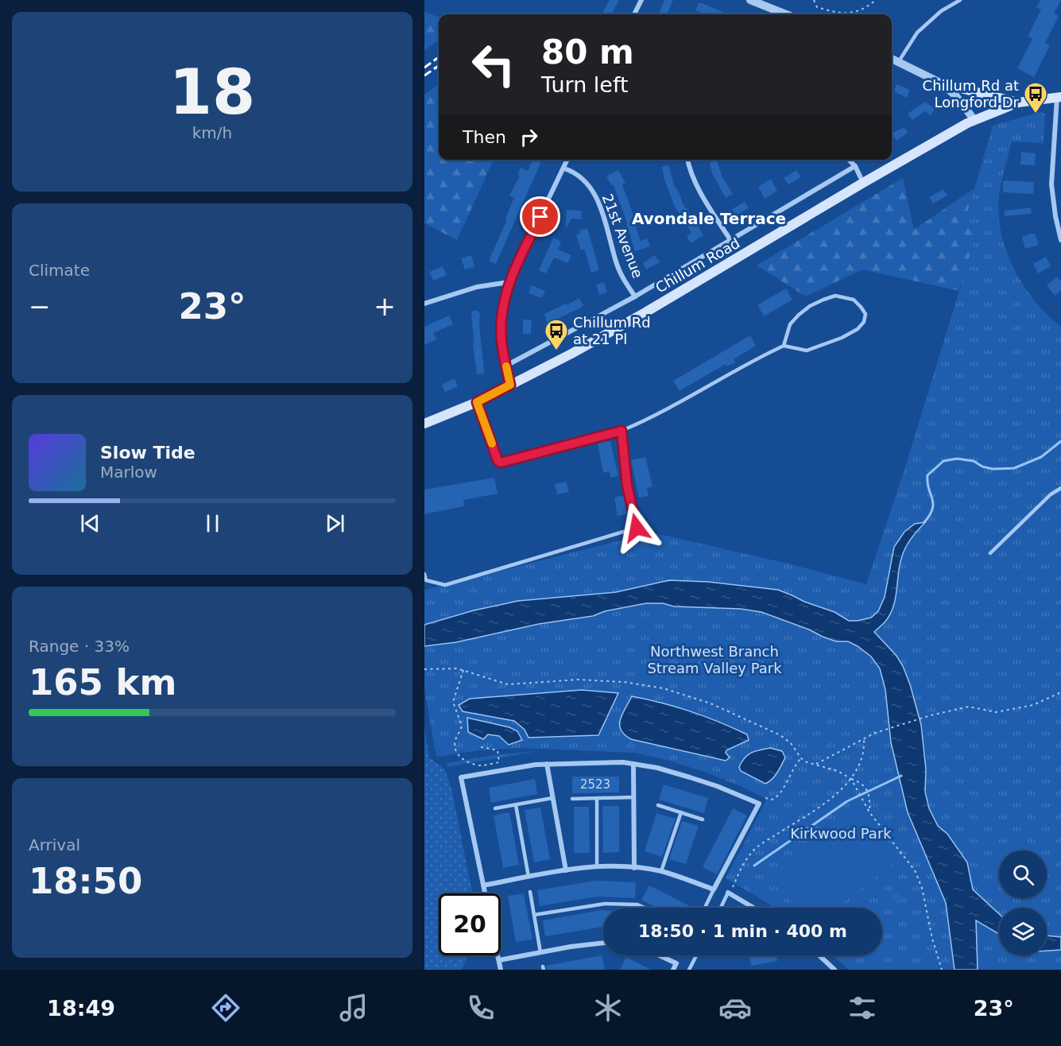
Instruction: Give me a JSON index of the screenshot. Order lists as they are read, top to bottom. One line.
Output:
{"streets":{"main road":["Chillum Road"],"street":["21st Avenue"]},"crossings":[["21st Avenue","Chillum Road"]],"districts":["Avondale Terrace"],"parks":["Northwest Branch Stream Valley Park","Kirkwood Park"],"places":{"bus stop":["Chillum Rd at Longford Dr","Chillum Rd at 21 Pl"]},"house_numbers":["2523"],"page":{"tile":[["18","km/h"],"Climate",["Range · 33%","165 km"],["Arrival","18:50"]],"turn":["80 m","Turn left"],"then":"Then","heat":["−","23°","+"],"song":["Slow Tide","Marlow"],"limit":"20","trip":"18:50 · 1 min · 400 m","tabs":["18:49","23°"]}}
